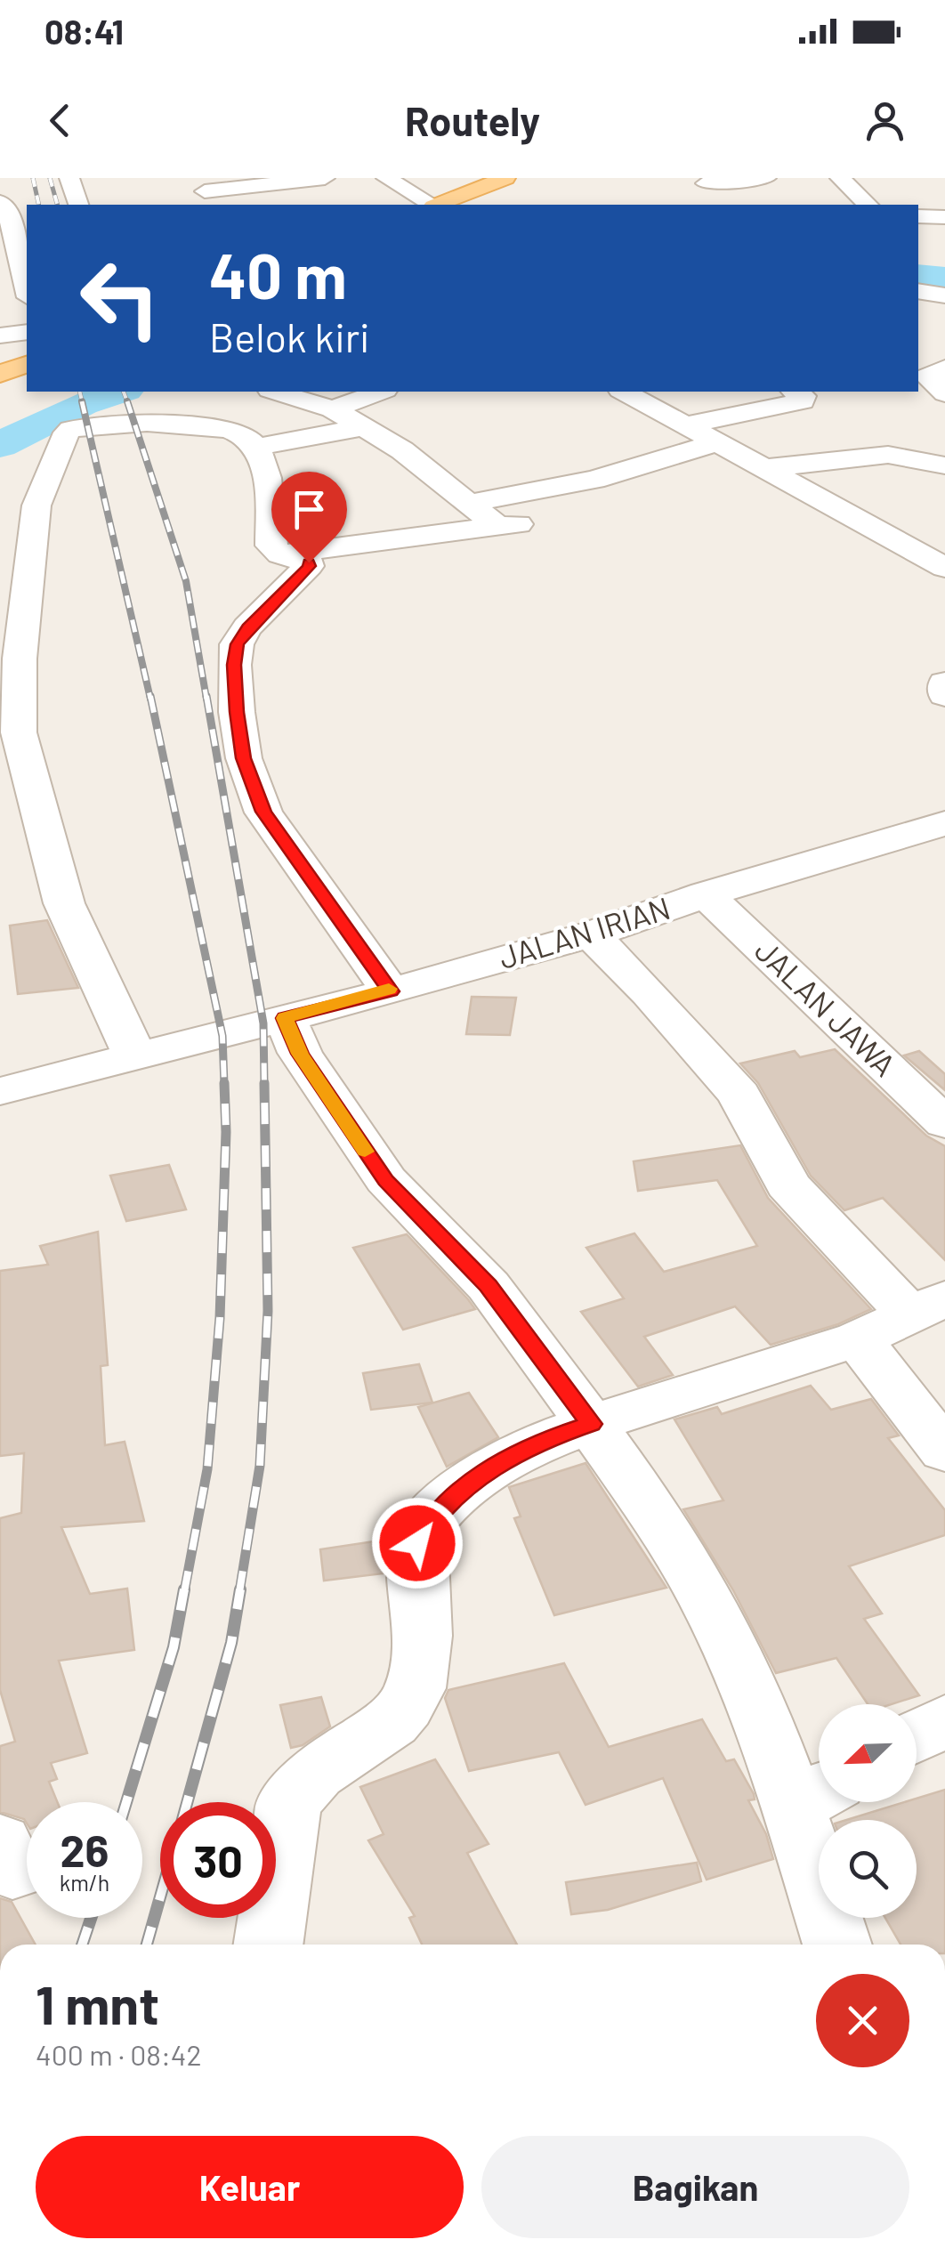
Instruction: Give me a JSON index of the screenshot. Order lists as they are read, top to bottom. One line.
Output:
{"streets":{"street":["JALAN IRIAN","JALAN JAWA"]},"crossings":[["JALAN IRIAN","JALAN JAWA"]],"north":"bottom left","page":{"status":"08:41","header":"Routely","turn":["40 m","Belok kiri"],"speed":"26 km/h","limit":"30","heading":["1 mnt","400 m · 08:42"],"buttons":["Keluar","Bagikan"]}}
